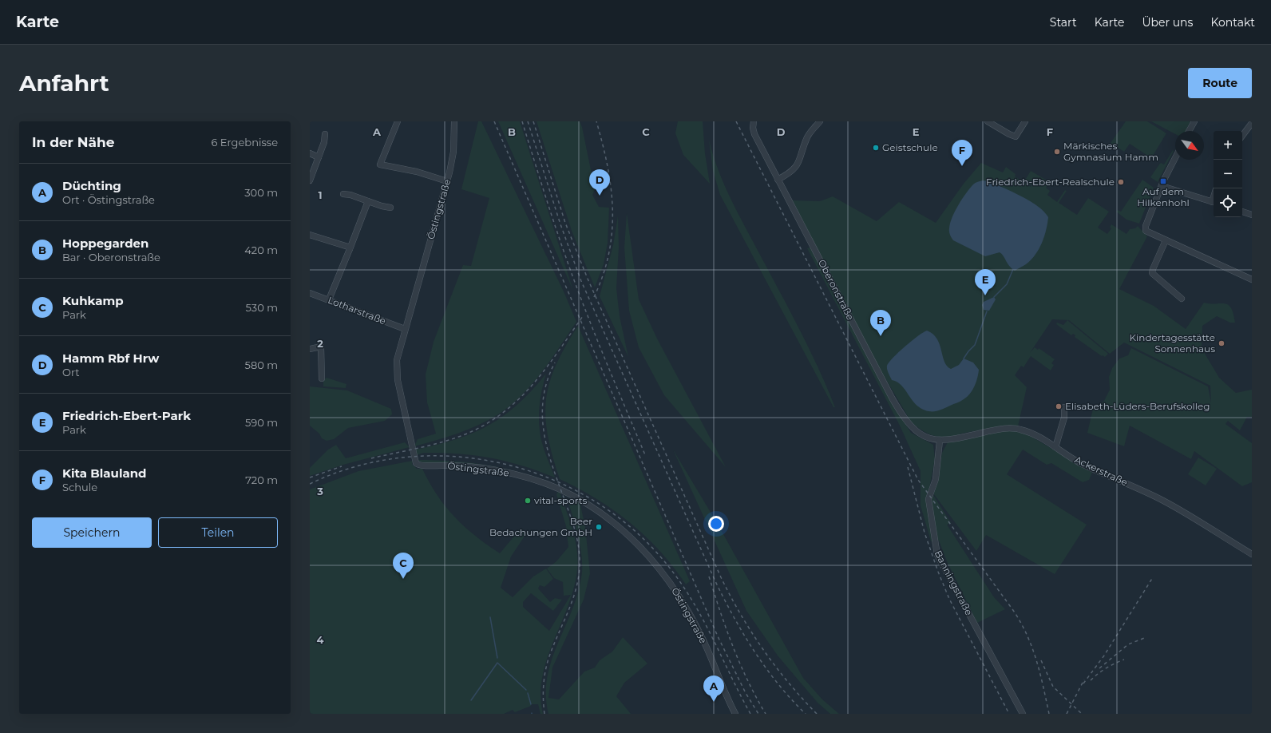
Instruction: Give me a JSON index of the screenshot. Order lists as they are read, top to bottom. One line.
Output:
{"streets":{"street":["Östingstraße","Oberonstraße","Lotharstraße","Ackerstraße","Banningstraße"]},"crossings":[["Östingstraße","Lotharstraße"],["Oberonstraße","Ackerstraße"],["Oberonstraße","Banningstraße"],["Ackerstraße","Banningstraße"]],"places":{"other":["Geistschule","Märkisches Gymnasium Hamm","Friedrich-Ebert-Realschule","Kindertagesstätte Sonnenhaus","Elisabeth-Lüders-Berufskolleg","vital-sports","Beer Bedachungen GmbH"],"transit":["Auf dem Hilkenhohl"]},"north":"bottom right","page":{"header":"Karte","nav":["Start","Karte","Über uns","Kontakt"],"buttons":["Route",["Speichern","Teilen"]],"title":"Anfahrt","heading":["In der Nähe","6 Ergebnisse"],"map_buttons":["+","−"],"pins":["F","D","E","B","C","A"],"list":[{"mark":"A","name":"Düchting","note":"Ort · Östingstraße","value":"300 m"},{"mark":"B","name":"Hoppegarden","note":"Bar · Oberonstraße","value":"420 m"},{"mark":"C","name":"Kuhkamp","note":"Park","value":"530 m"},{"mark":"D","name":"Hamm Rbf Hrw","note":"Ort","value":"580 m"},{"mark":"E","name":"Friedrich-Ebert-Park","note":"Park","value":"590 m"},{"mark":"F","name":"Kita Blauland","note":"Schule","value":"720 m"}]},"grid":{"columns":["A","B","C","D","E","F"],"rows":["1","2","3","4"]}}
